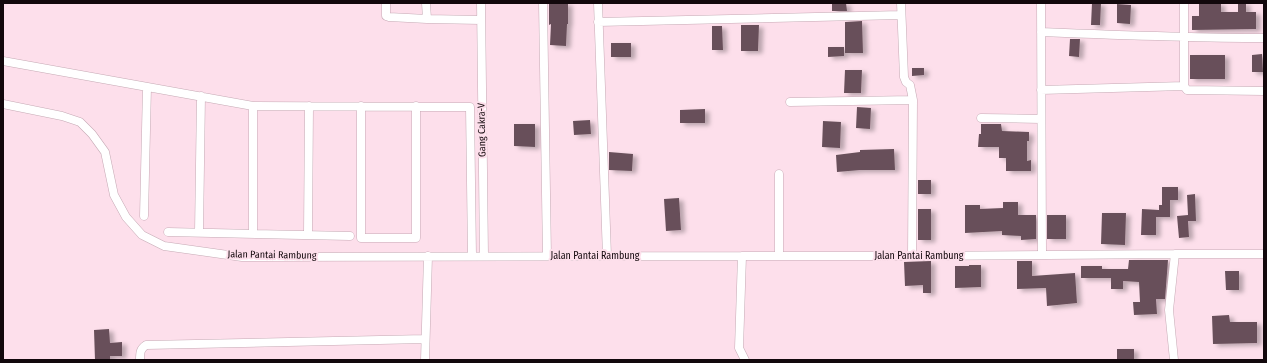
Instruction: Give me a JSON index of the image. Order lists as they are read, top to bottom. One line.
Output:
{"streets":{"street":["Gang Cakra-V","Jalan Pantai Rambung"]},"crossings":[["Gang Cakra-V","Jalan Pantai Rambung"]]}
